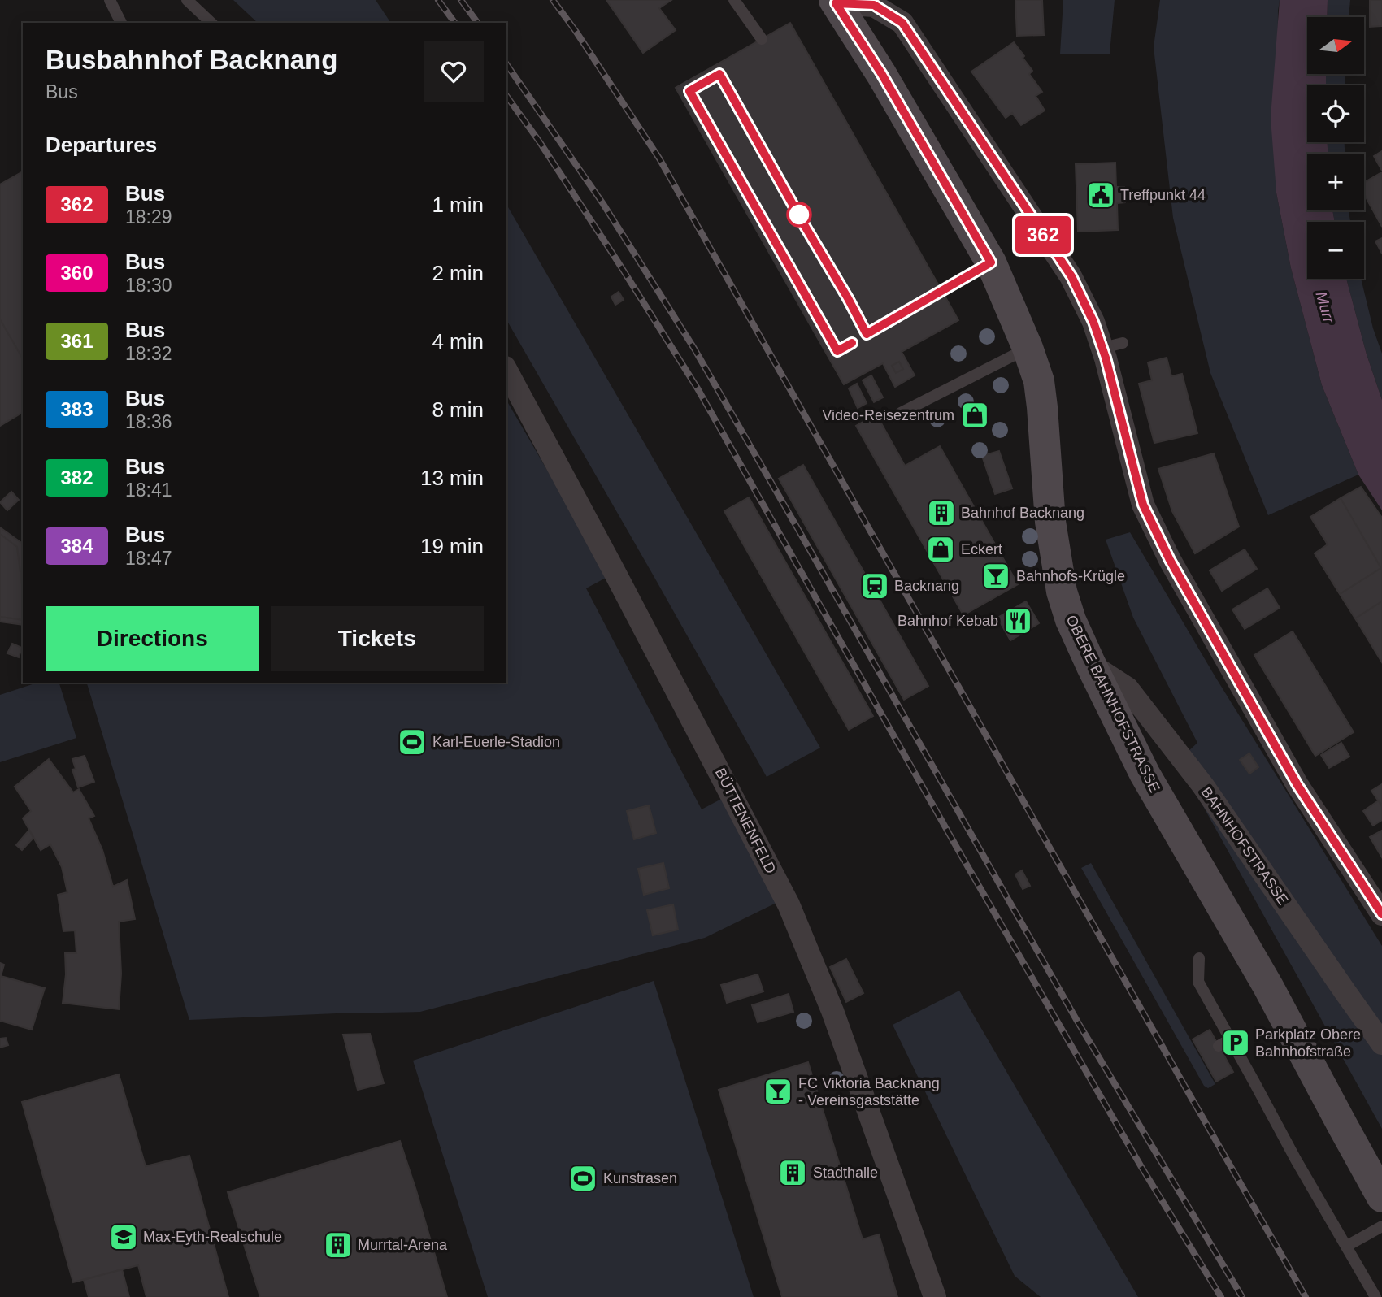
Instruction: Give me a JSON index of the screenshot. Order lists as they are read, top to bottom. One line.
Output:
{"streets":{"street":["OBERE BAHNHOFSTRASSE","BÜTTENENFELD","BAHNHOFSTRASSE"]},"crossings":[["OBERE BAHNHOFSTRASSE","BAHNHOFSTRASSE"]],"water":["Murr"],"places":{"public building":["Treffpunkt 44"],"shop":["Video-Reisezentrum","Eckert"],"building":["Bahnhof Backnang","Stadthalle","Murrtal-Arena"],"bar":["Bahnhofs-Krügle","FC Viktoria Backnang - Vereinsgaststätte"],"station":["Backnang"],"restaurant":["Bahnhof Kebab"],"sports":["Karl-Euerle-Stadion","Kunstrasen"],"parking":["Parkplatz Obere Bahnhofstraße"],"school or university":["Max-Eyth-Realschule"]},"lines":["bus line 362"],"north":"right","page":{"on_map":"362","map_buttons":["+","−"],"heading":[["Busbahnhof Backnang","Bus"],"Departures"],"list":[{"mark":"362","name":"Bus","note":"18:29","value":"1 min"},{"mark":"360","name":"Bus","note":"18:30","value":"2 min"},{"mark":"361","name":"Bus","note":"18:32","value":"4 min"},{"mark":"383","name":"Bus","note":"18:36","value":"8 min"},{"mark":"382","name":"Bus","note":"18:41","value":"13 min"},{"mark":"384","name":"Bus","note":"18:47","value":"19 min"}],"buttons":["Directions","Tickets"]}}
